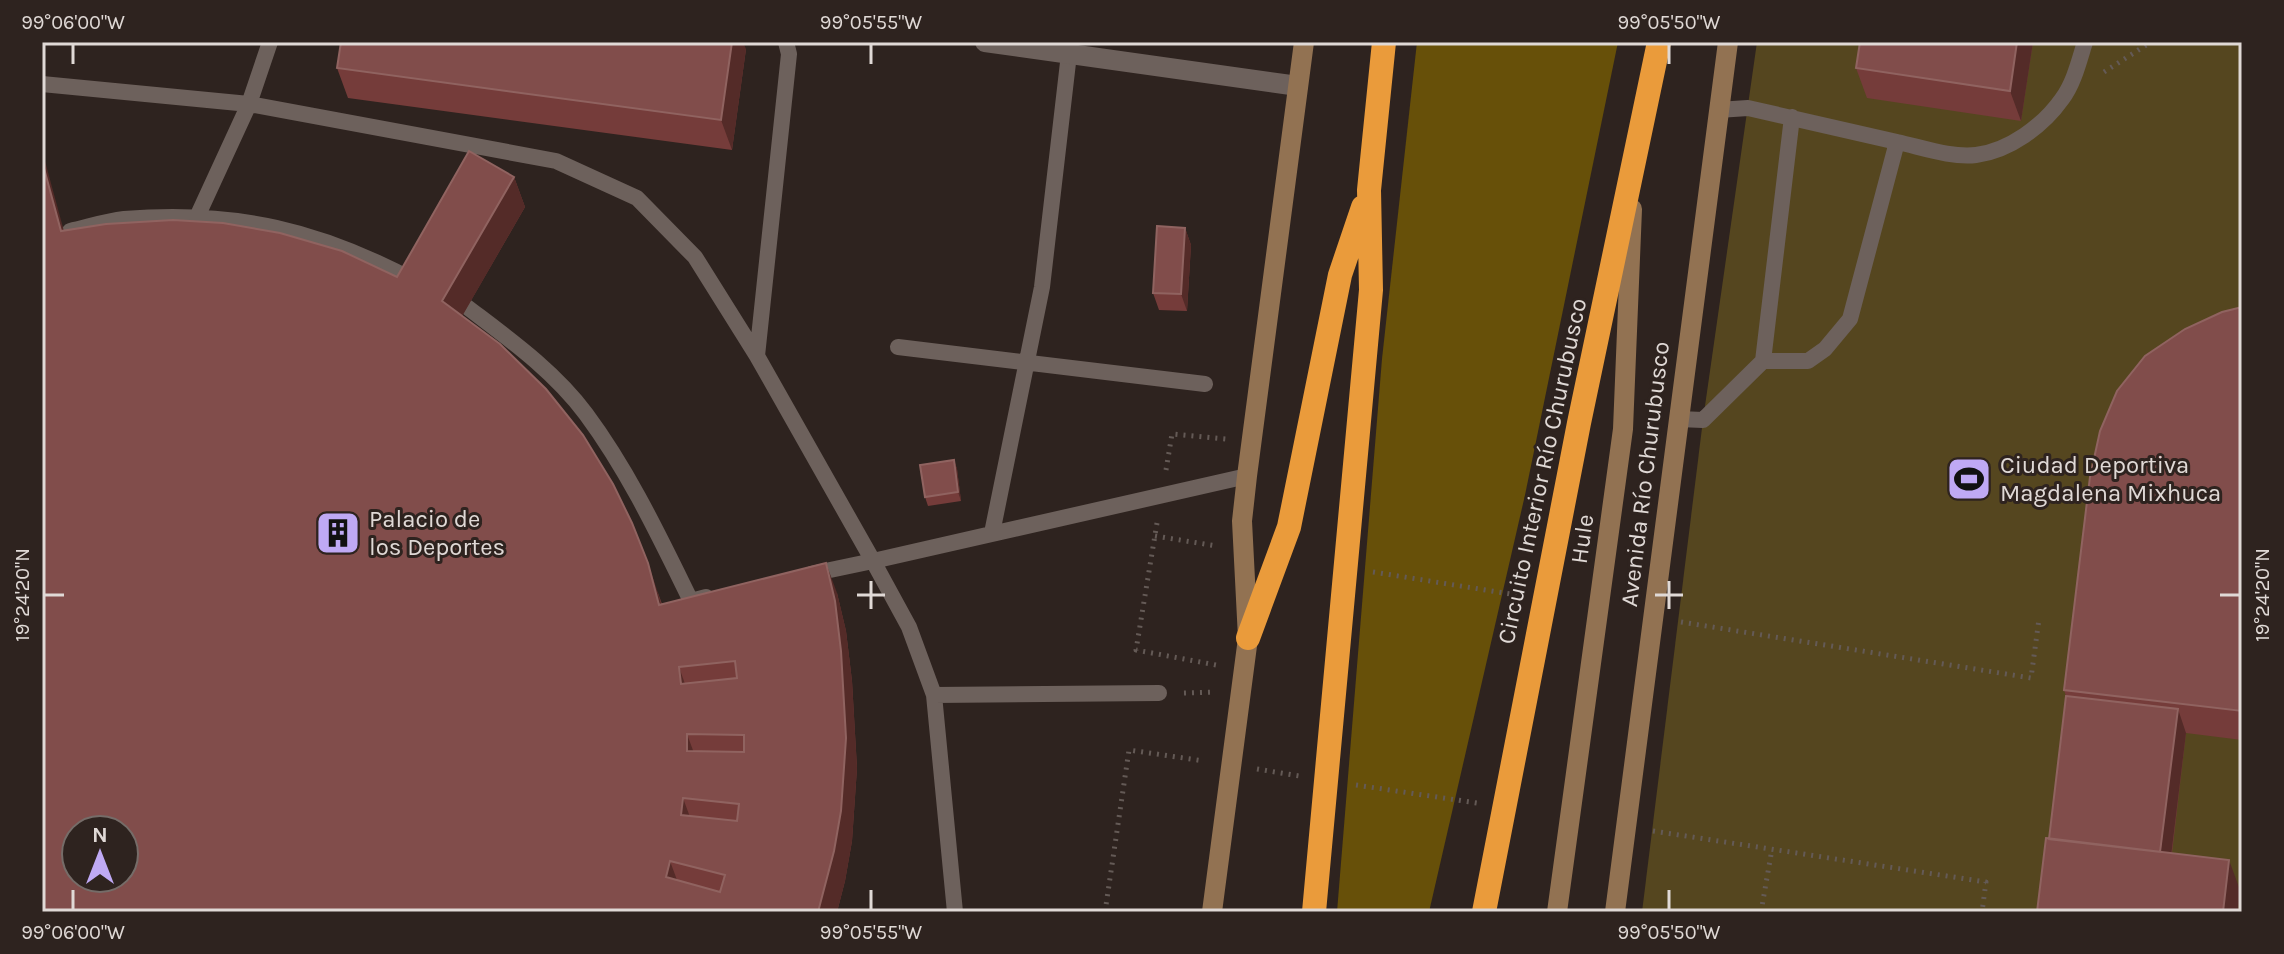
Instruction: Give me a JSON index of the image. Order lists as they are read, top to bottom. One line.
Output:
{"streets":{"highway":["Circuito Interior Río Churubusco"],"main road":["Avenida Río Churubusco","Hule"]},"crossings":[["Circuito Interior Río Churubusco","Hule"]],"places":{"sports":["Ciudad Deportiva Magdalena Mixhuca"],"building":["Palacio de los Deportes"]},"north":"top","coordinates":["99°06'00\"W","99°05'55\"W","99°05'50\"W","19°24'20\"N"]}
